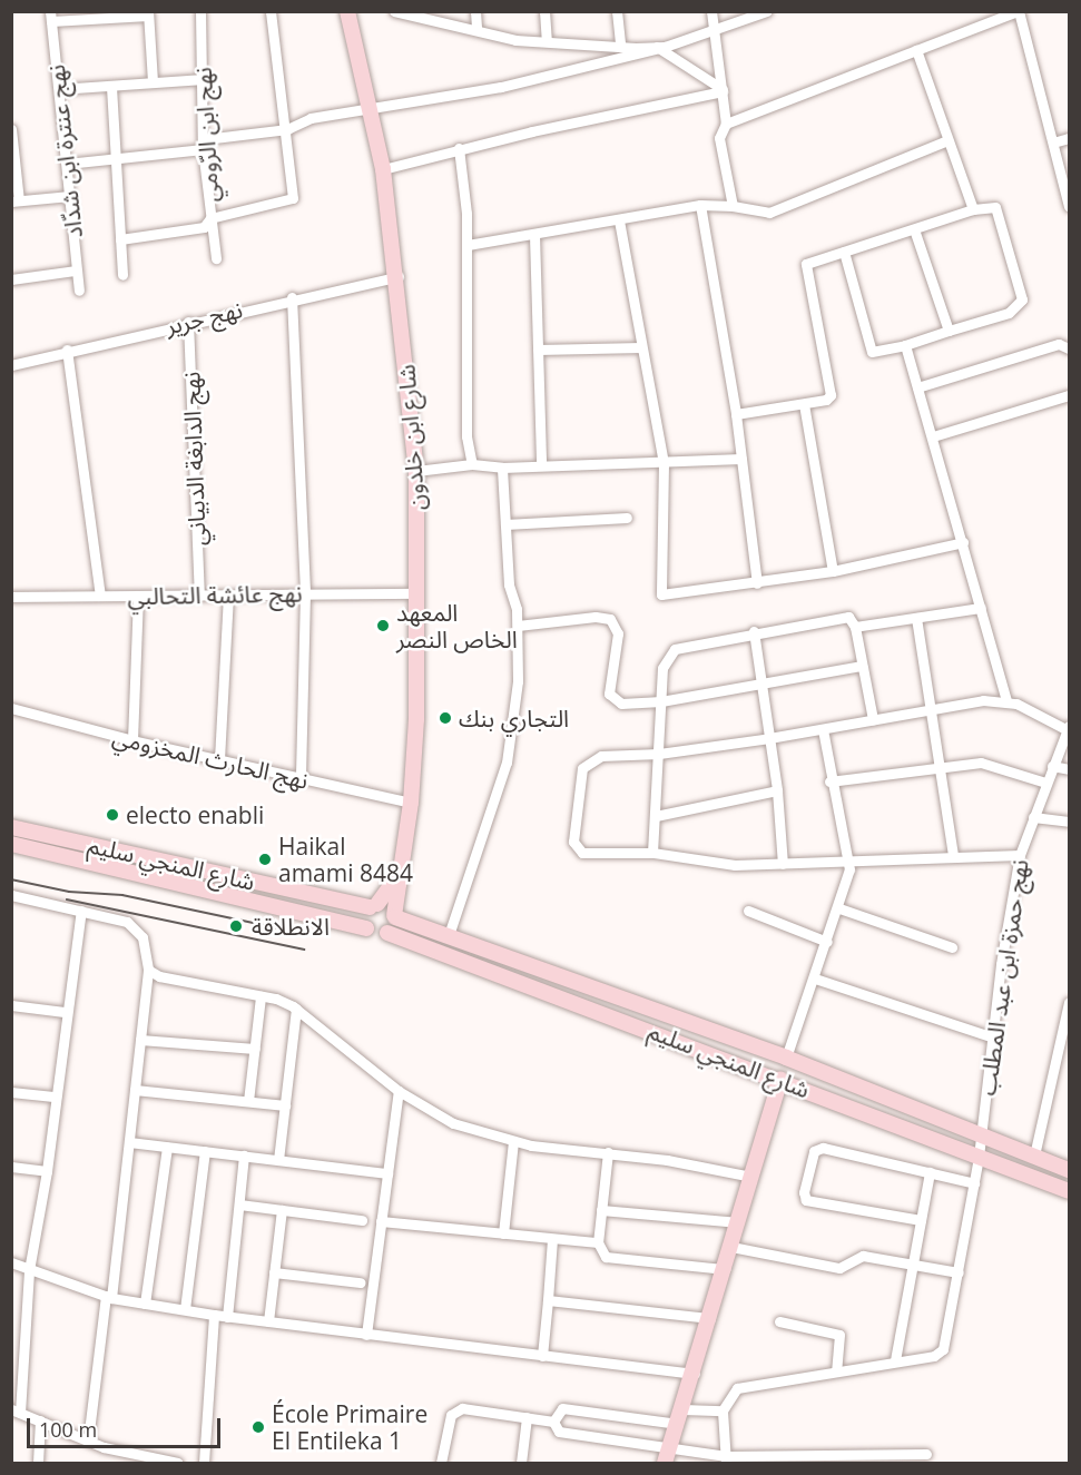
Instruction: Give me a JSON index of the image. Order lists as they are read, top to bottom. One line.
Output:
{"streets":{"main road":["شارع ابن خلدون","شارع المنجي سليم"],"street":["نهج ابن الرّومي","نهج عنترة ابن شدّاد","نهج جرير","نهج الدابغة الدبياني","نهج عائشة التحالبي","نهج الحارث المخزومي","نهج حمزة ابن عبد المطلب"]},"crossings":[["نهج جرير","شارع ابن خلدون"],["نهج جرير","نهج الدابغة الدبياني"],["شارع ابن خلدون","نهج عائشة التحالبي"],["شارع ابن خلدون","نهج الحارث المخزومي"],["نهج الدابغة الدبياني","نهج عائشة التحالبي"],["شارع المنجي سليم","نهج حمزة ابن عبد المطلب"]],"places":["المعهد الخاص النصر","التجاري بنك","electo enabli","Haikal amami 8484","الانطلاقة","École Primaire El Entileka 1"],"scale_bar":"100 m"}
